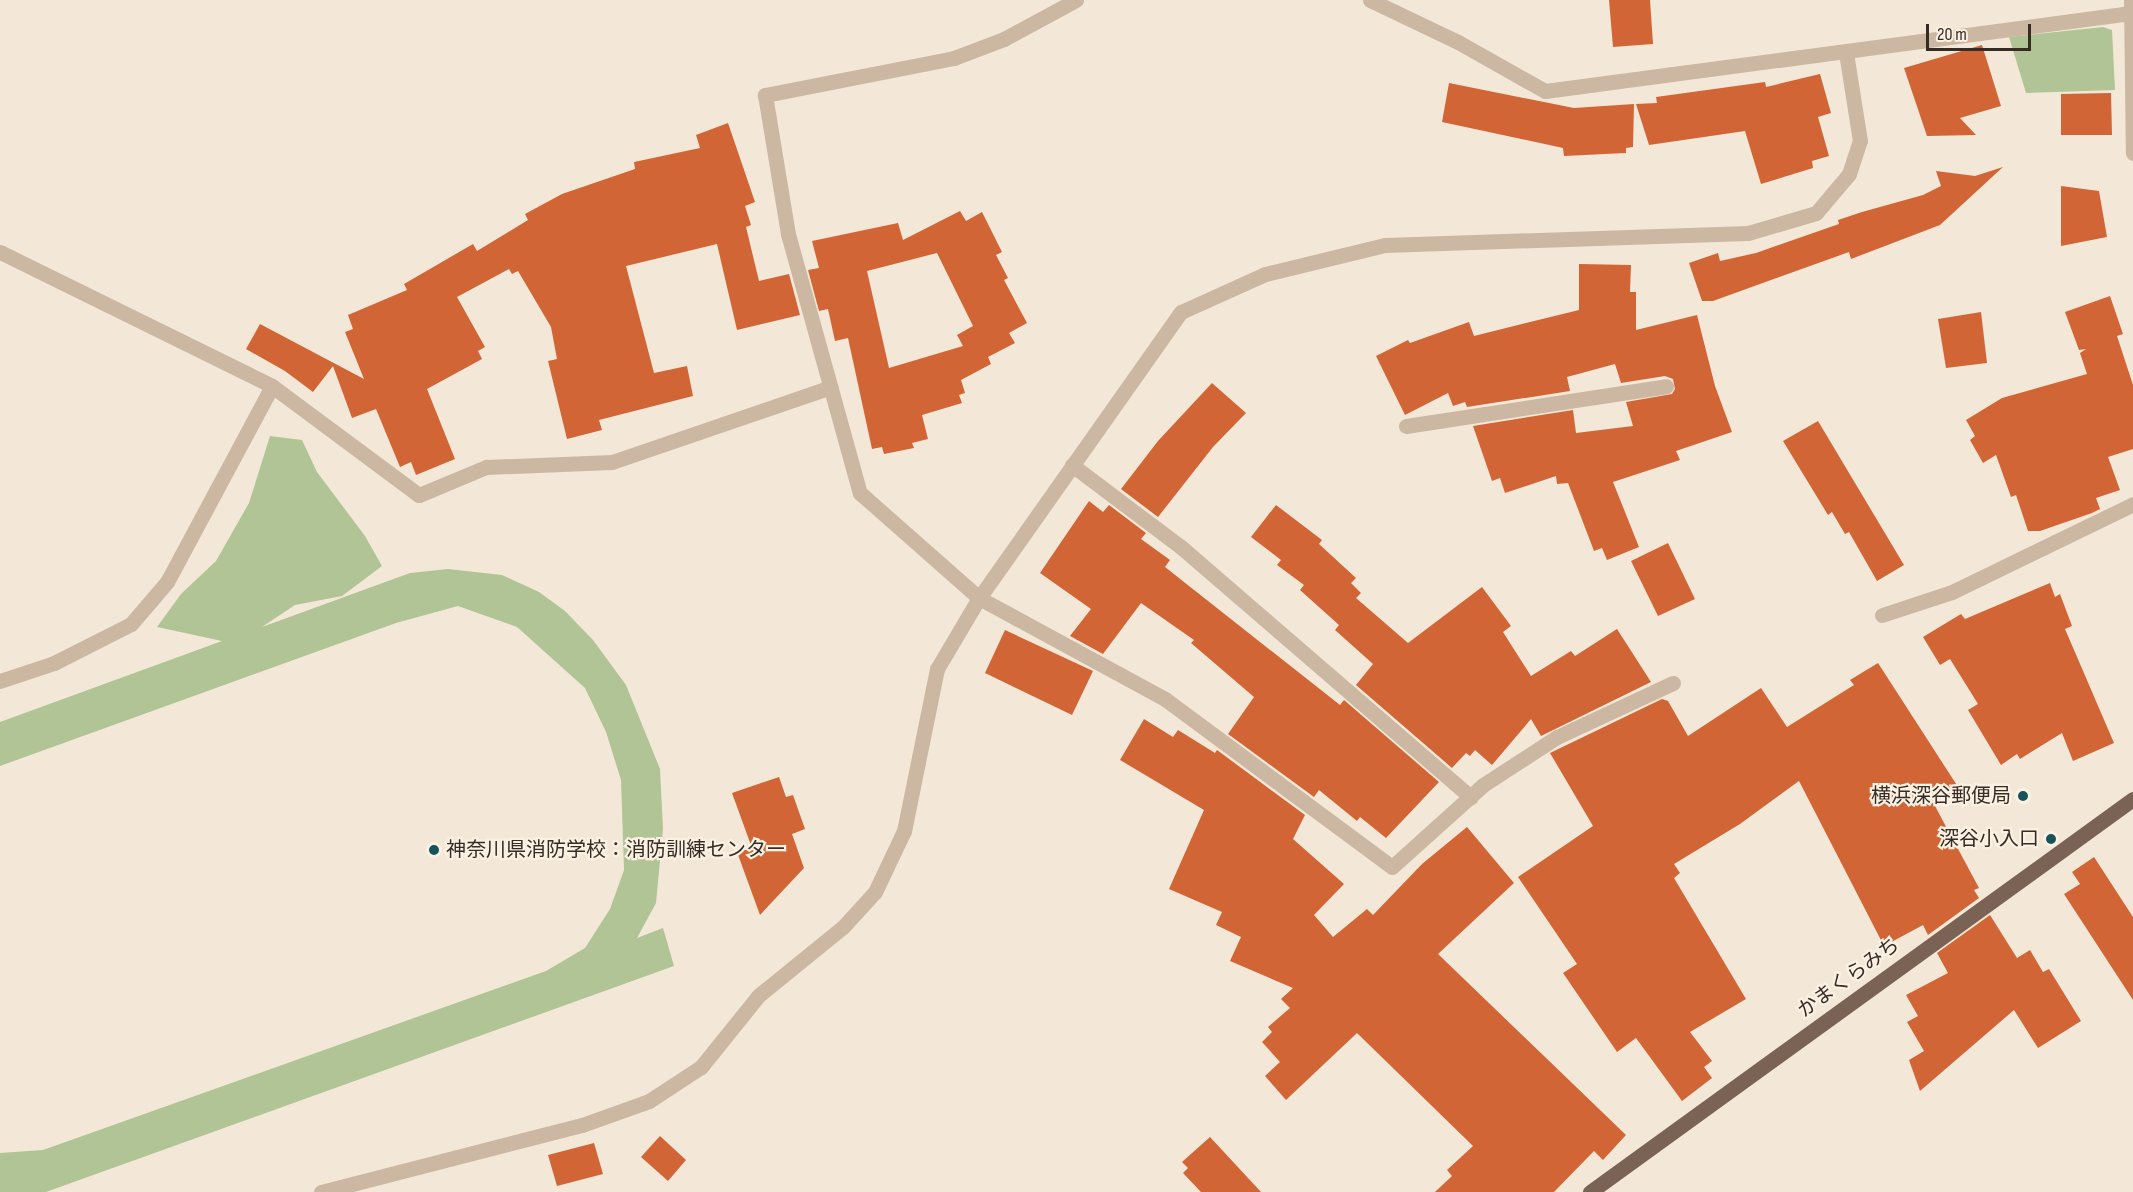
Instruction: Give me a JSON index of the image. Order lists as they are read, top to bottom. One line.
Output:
{"streets":{"main road":["かまくらみち"]},"places":["横浜深谷郵便局","深谷小入口","神奈川県消防学校：消防訓練センター"],"scale_bar":"20 m"}
